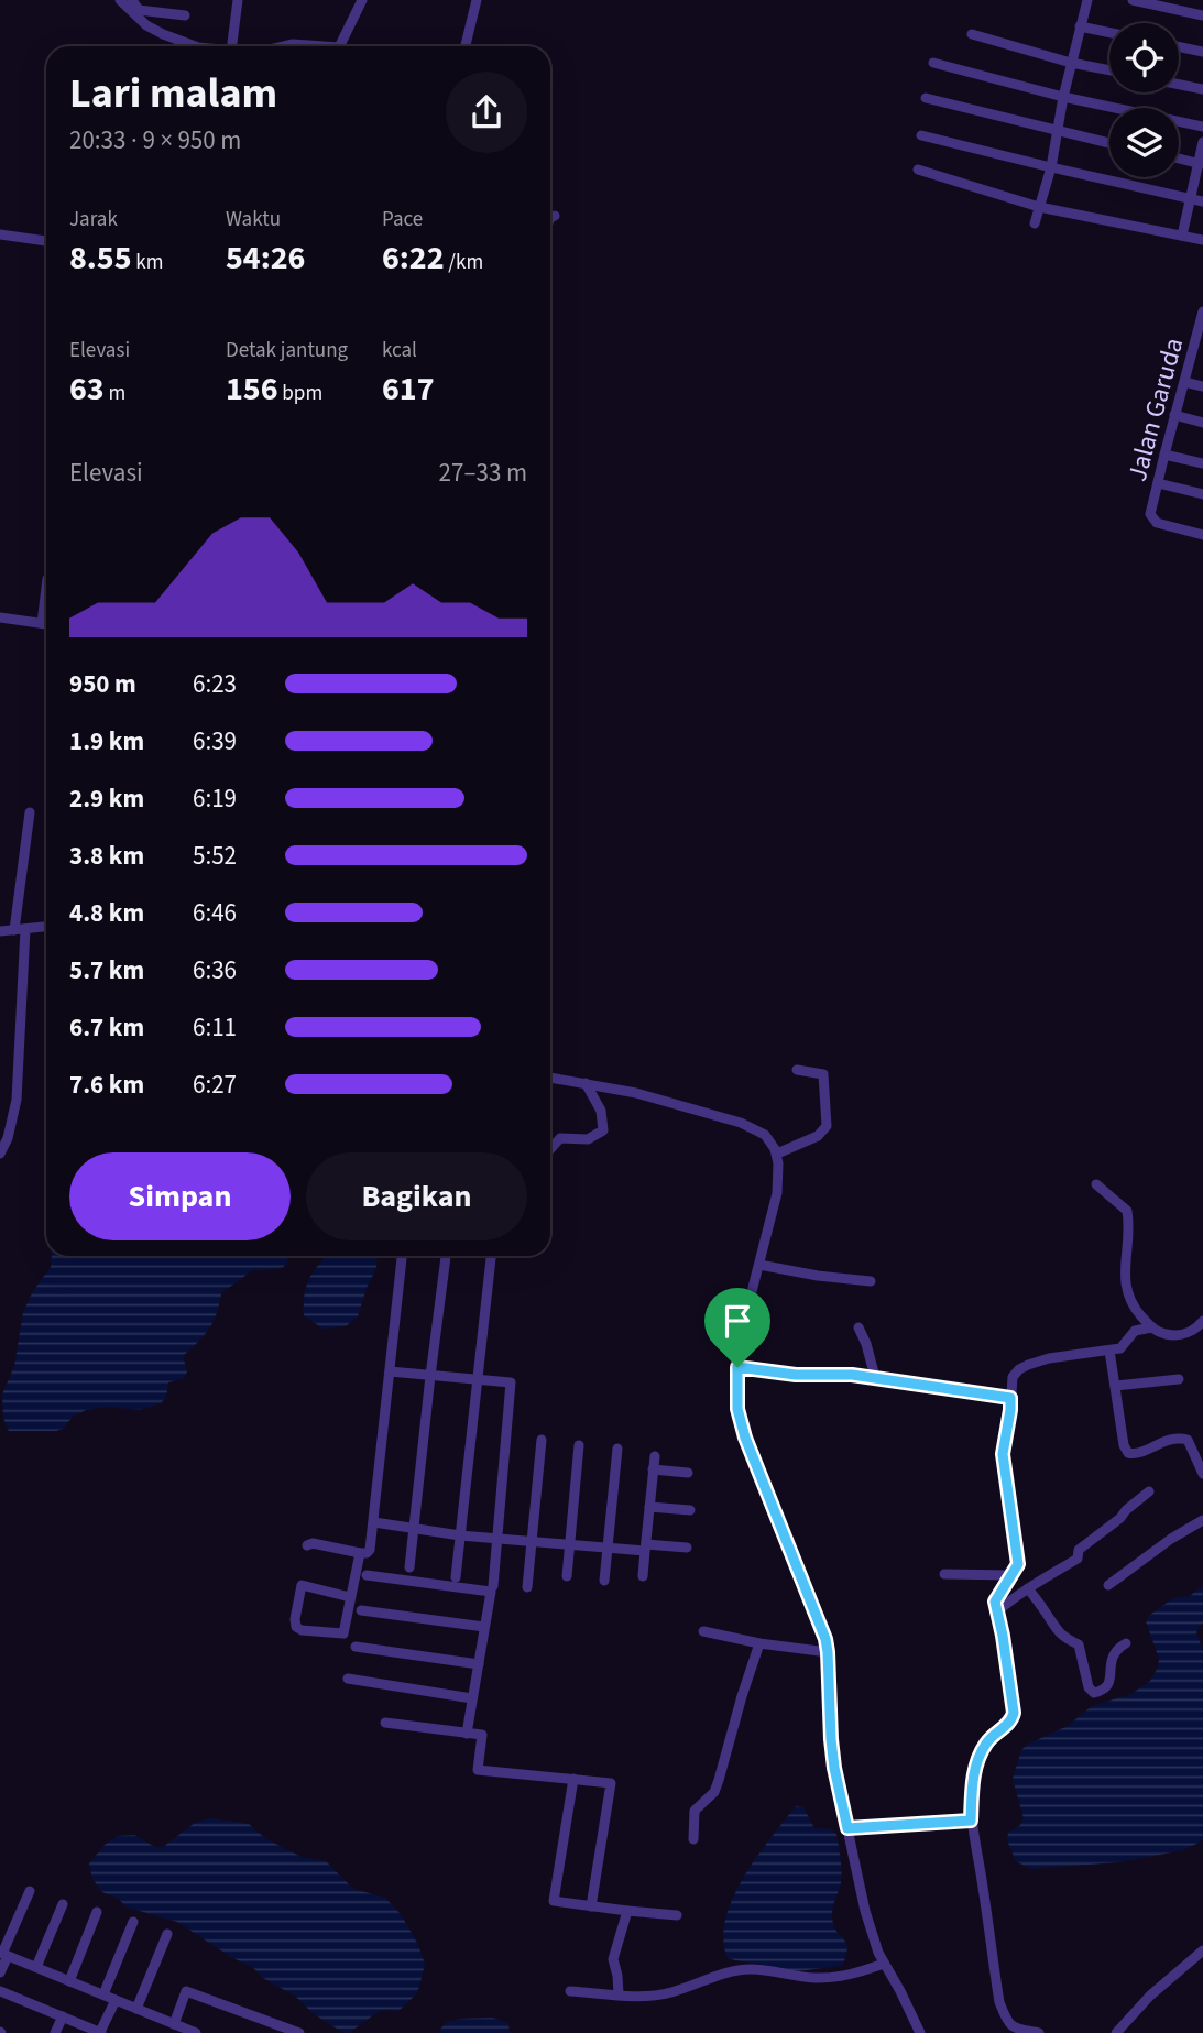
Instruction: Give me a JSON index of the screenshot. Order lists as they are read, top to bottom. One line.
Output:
{"streets":{"street":["Jalan Garuda"]},"page":{"heading":["Lari malam","20:33 · 9 × 950 m"],"stats":[["Jarak","8.55 km"],["Waktu","54:26"],["Pace","6:22 /km"],["Elevasi","63 m"],["Detak jantung","156 bpm"],["kcal","617"]],"chart":["Elevasi","27–33 m"],"list":[{"name":"950 m","note":"6:23"},{"name":"1.9 km","note":"6:39"},{"name":"2.9 km","note":"6:19"},{"name":"3.8 km","note":"5:52"},{"name":"4.8 km","note":"6:46"},{"name":"5.7 km","note":"6:36"},{"name":"6.7 km","note":"6:11"},{"name":"7.6 km","note":"6:27"}],"buttons":["Simpan","Bagikan"]}}
